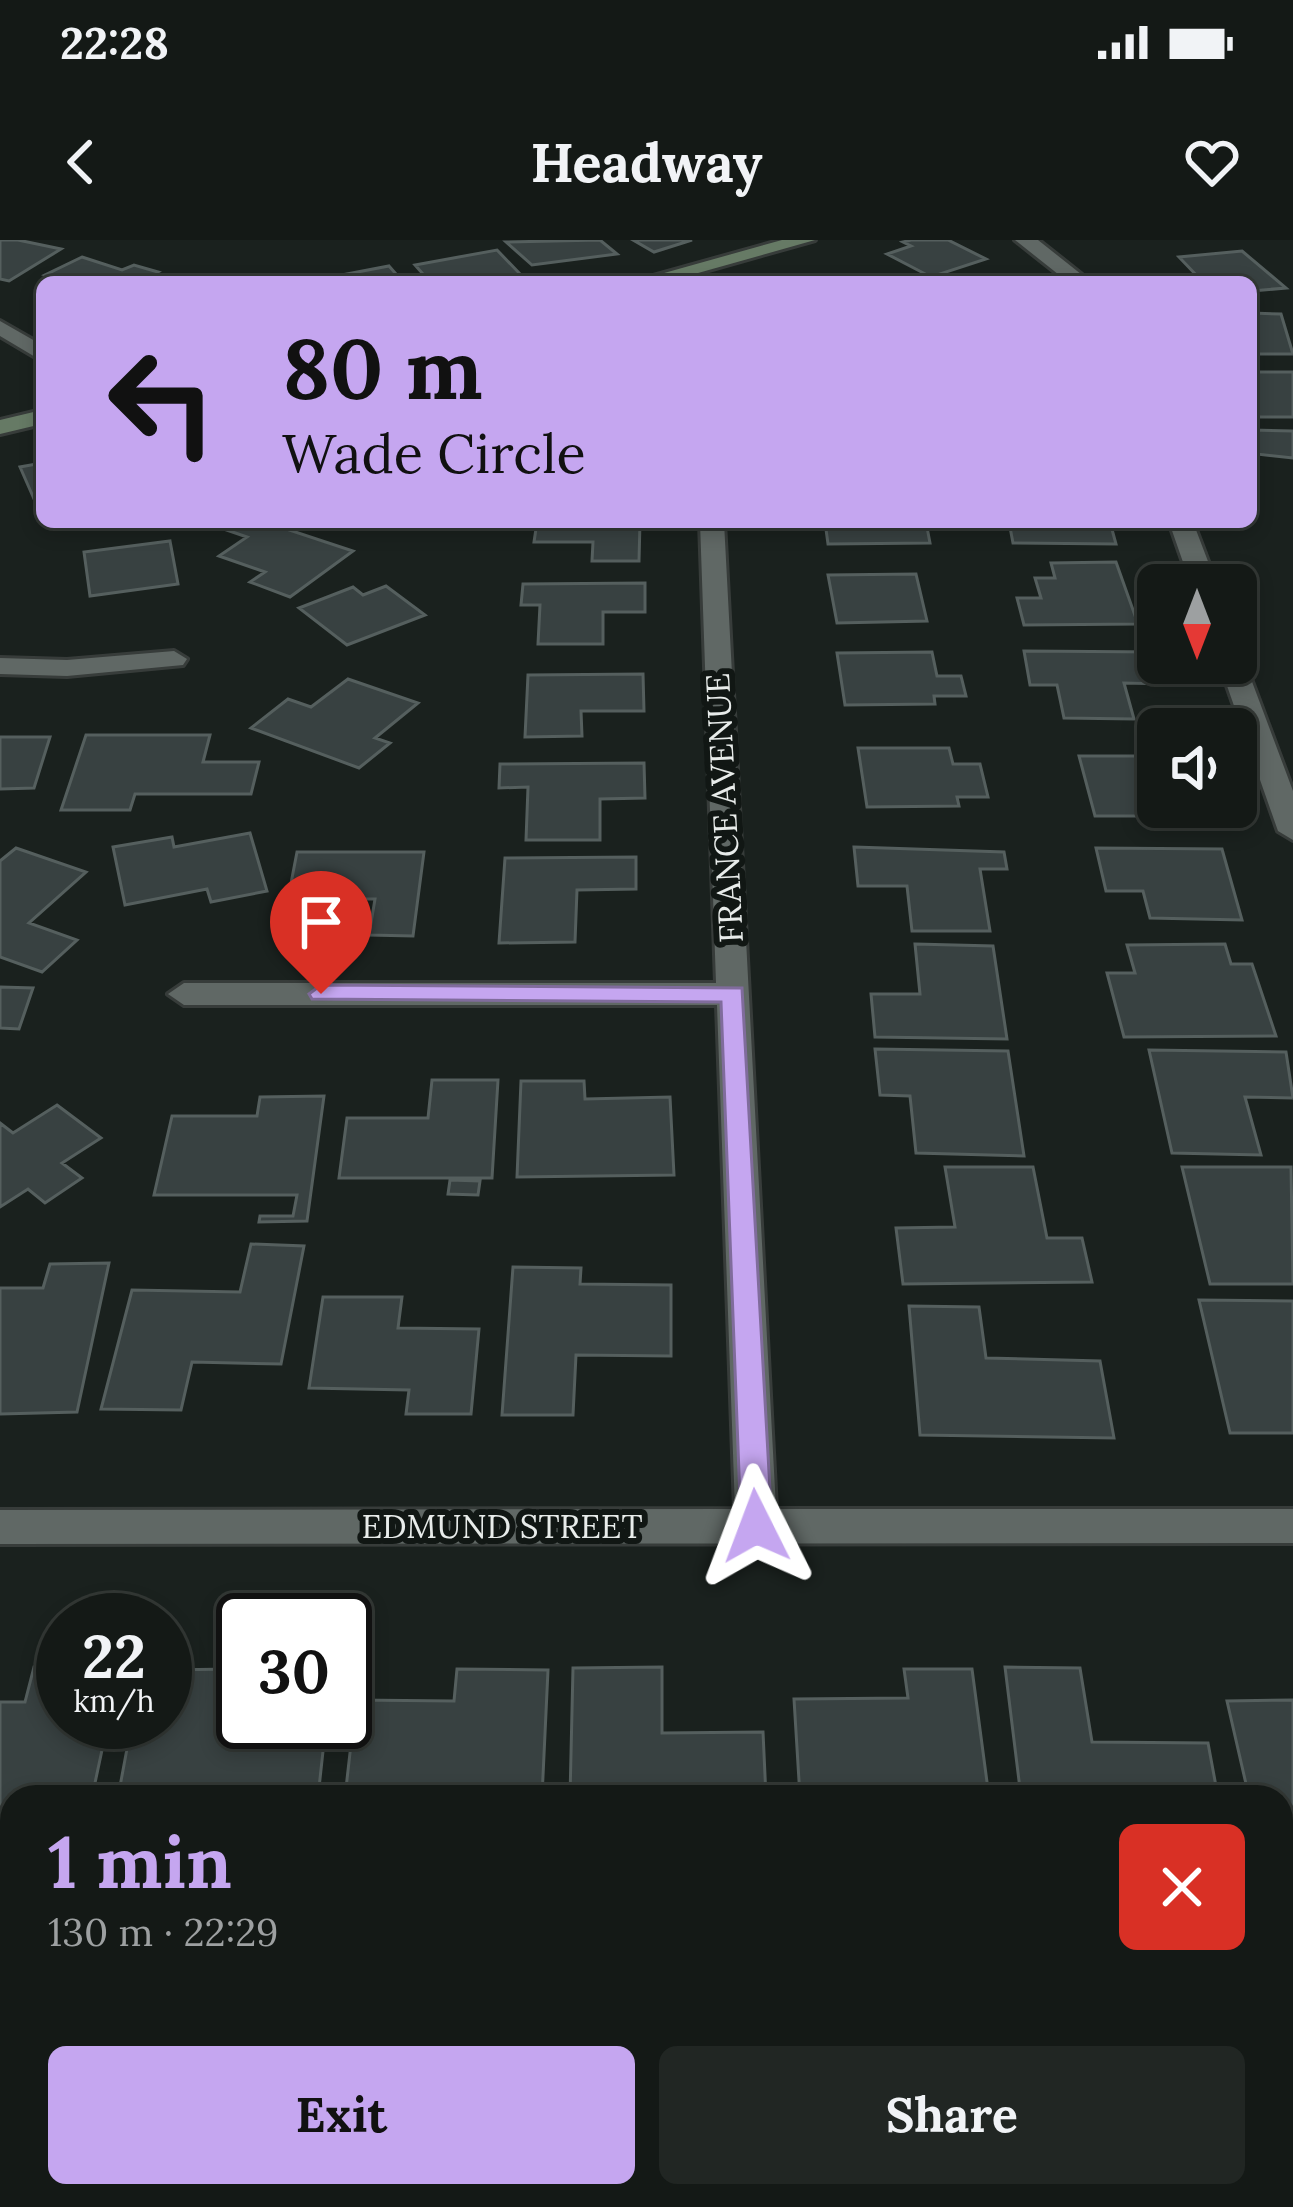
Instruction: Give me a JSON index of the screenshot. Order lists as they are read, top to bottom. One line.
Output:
{"streets":{"street":["FRANCE AVENUE","EDMUND STREET"]},"crossings":[["FRANCE AVENUE","EDMUND STREET"]],"north":"bottom","page":{"status":"22:28","header":"Headway","turn":["80 m","Wade Circle"],"speed":"22 km/h","limit":"30","heading":["1 min","130 m · 22:29"],"buttons":["Exit","Share"]}}
